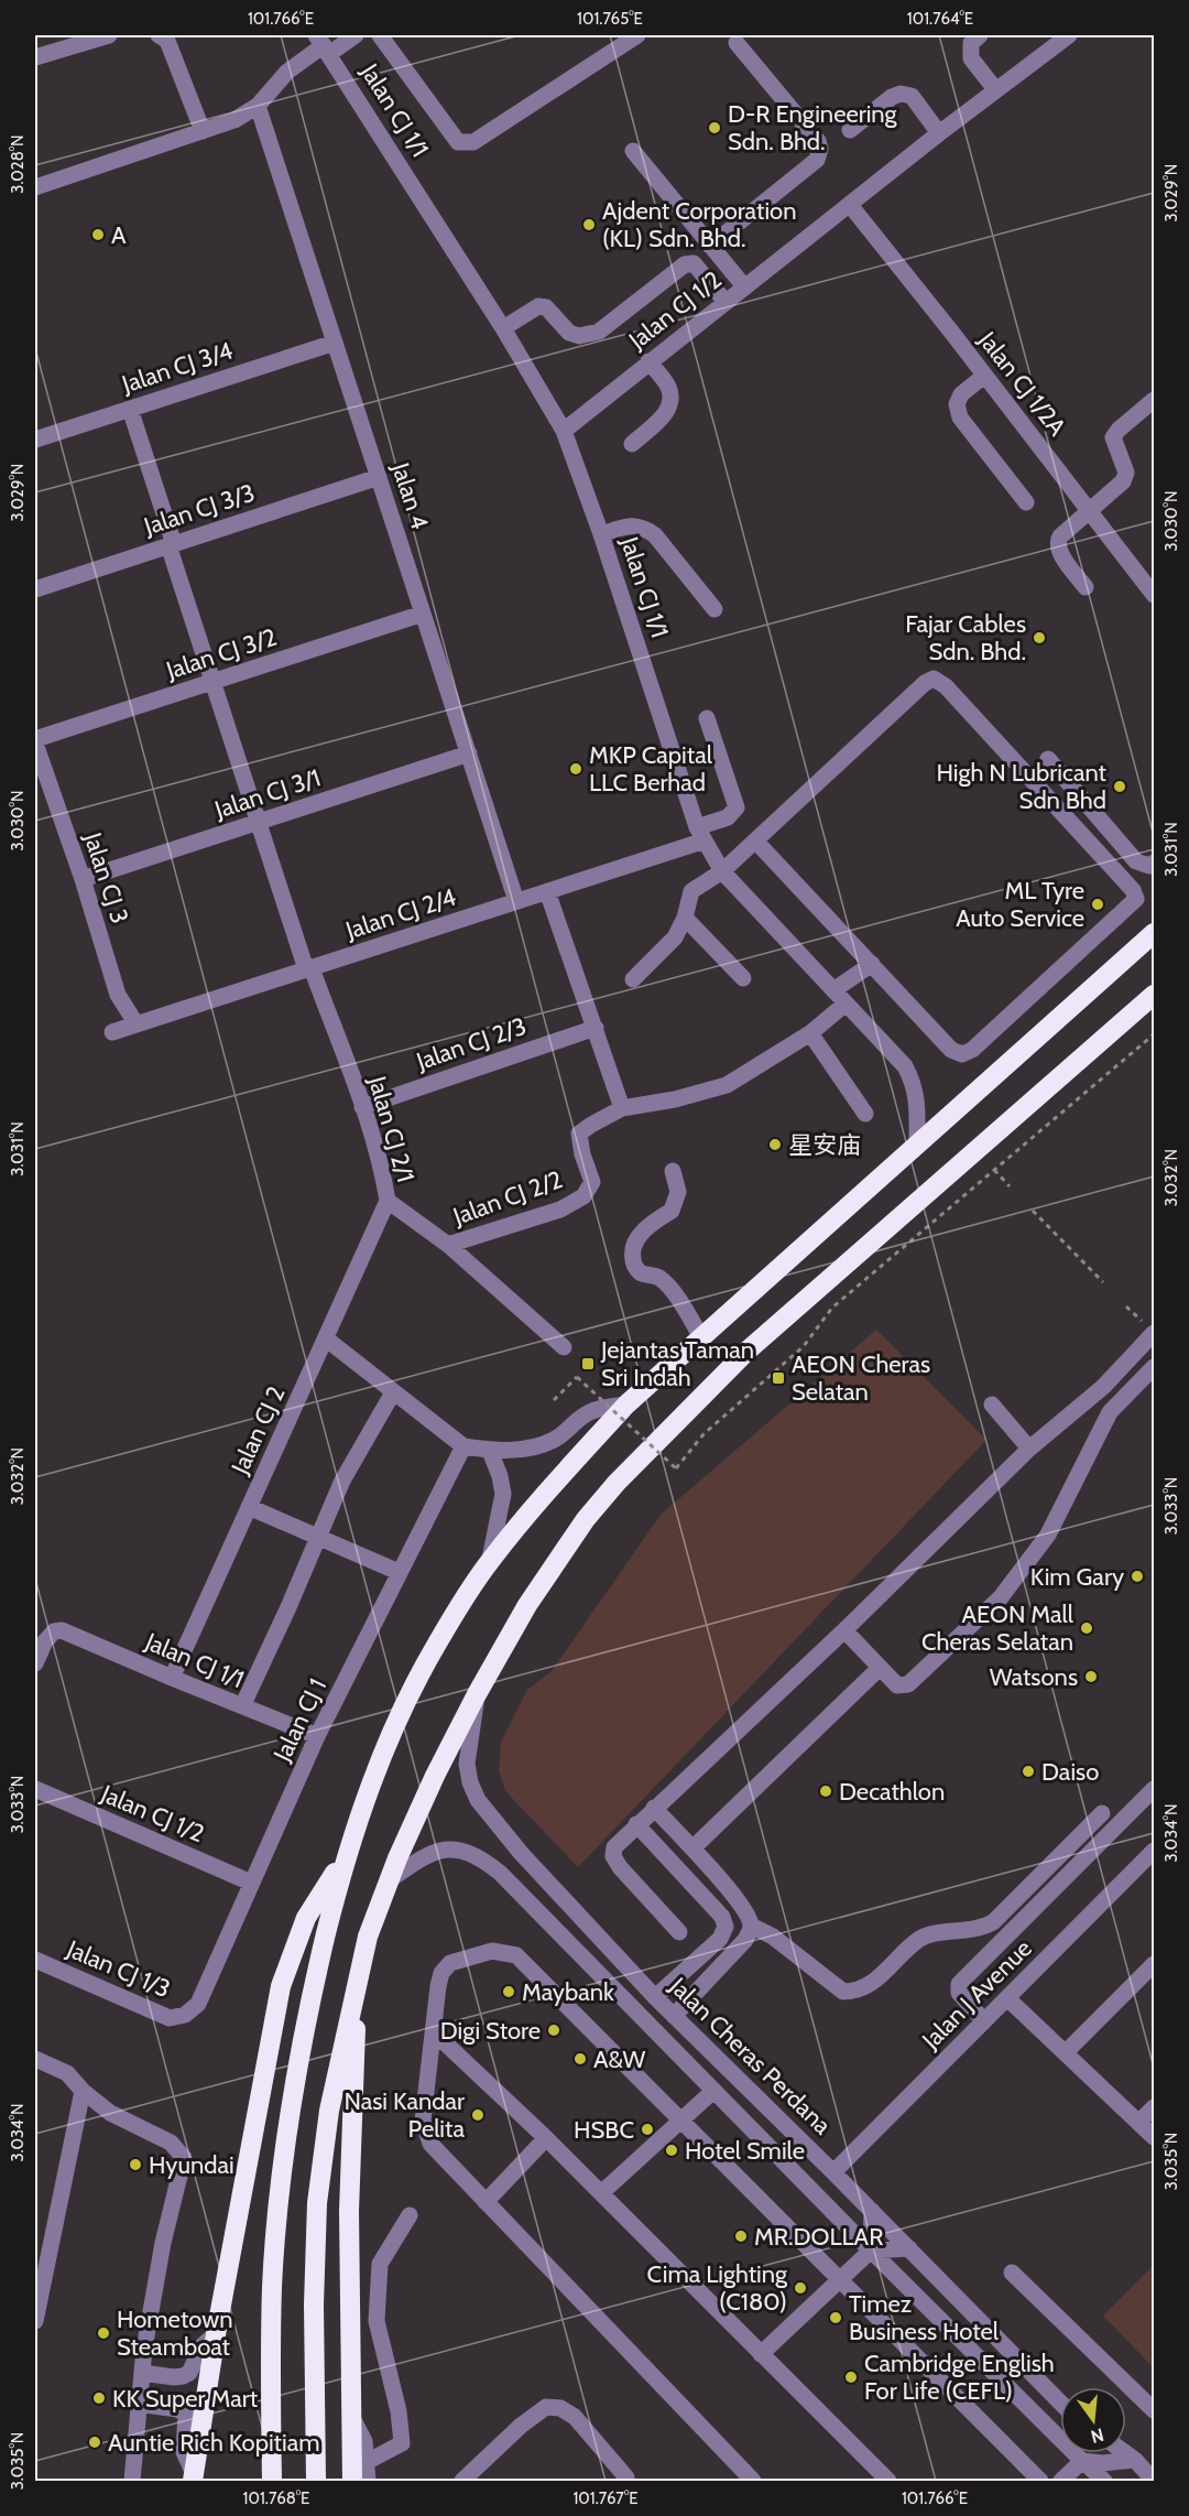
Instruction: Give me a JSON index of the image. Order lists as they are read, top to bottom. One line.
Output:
{"streets":{"street":["Jalan CJ 1/1","Jalan CJ 1/2","Jalan CJ 3/4","Jalan CJ 1/2A","Jalan 4","Jalan CJ 3/3","Jalan CJ 3/2","Jalan CJ 3/1","Jalan CJ 3","Jalan CJ 2/4","Jalan CJ 2/3","Jalan CJ 2/1","Jalan CJ 2/2","Jalan CJ 2","Jalan CJ 1","Jalan CJ 1/3","Jalan J Avenue","Jalan Cheras Perdana"]},"crossings":[["Jalan CJ 1/1","Jalan CJ 1/2"],["Jalan CJ 1/1","Jalan CJ 2/4"],["Jalan CJ 1/1","Jalan CJ 2"],["Jalan CJ 1/1","Jalan CJ 1"],["Jalan CJ 1/2","Jalan CJ 1/2A"],["Jalan CJ 1/2","Jalan CJ 1"],["Jalan CJ 3/4","Jalan 4"],["Jalan CJ 3/4","Jalan CJ 2/1"],["Jalan 4","Jalan CJ 3/3"],["Jalan 4","Jalan CJ 3/2"],["Jalan 4","Jalan CJ 3/1"],["Jalan 4","Jalan CJ 2/4"],["Jalan CJ 3/3","Jalan CJ 2/1"],["Jalan CJ 3/2","Jalan CJ 3"],["Jalan CJ 3/2","Jalan CJ 2/1"],["Jalan CJ 3/1","Jalan CJ 3"],["Jalan CJ 3/1","Jalan CJ 2/1"],["Jalan CJ 3","Jalan CJ 2/4"],["Jalan CJ 2/4","Jalan CJ 2/1"],["Jalan CJ 2/3","Jalan CJ 2/1"],["Jalan CJ 2/1","Jalan CJ 2/2"],["Jalan CJ 2/1","Jalan CJ 2"],["Jalan CJ 1","Jalan CJ 1/3"],["Jalan J Avenue","Jalan Cheras Perdana"]],"places":{"other":["D-R Engineering Sdn. Bhd.","Ajdent Corporation (KL) Sdn. Bhd.","A","Fajar Cables Sdn. Bhd.","MKP Capital LLC Berhad","High N Lubricant Sdn Bhd","ML Tyre Auto Service","星安庙","Kim Gary","AEON Mall Cheras Selatan","Watsons","Daiso","Decathlon","Maybank","Digi Store","A&W","Nasi Kandar Pelita","HSBC","Hotel Smile","Hyundai","MR.DOLLAR","Cima Lighting (C180)","Timez Business Hotel","Hometown Steamboat","Cambridge English For Life (CEFL)","KK Super Mart","Auntie Rich Kopitiam"],"transit":["Jejantas Taman Sri Indah","AEON Cheras Selatan"]},"north":"bottom","coordinates":["101.766°E","101.765°E","101.764°E","3.028°N","3.029°N","3.030°N","3.031°N","3.032°N","3.033°N","3.034°N","3.035°N","101.768°E","101.767°E"]}
